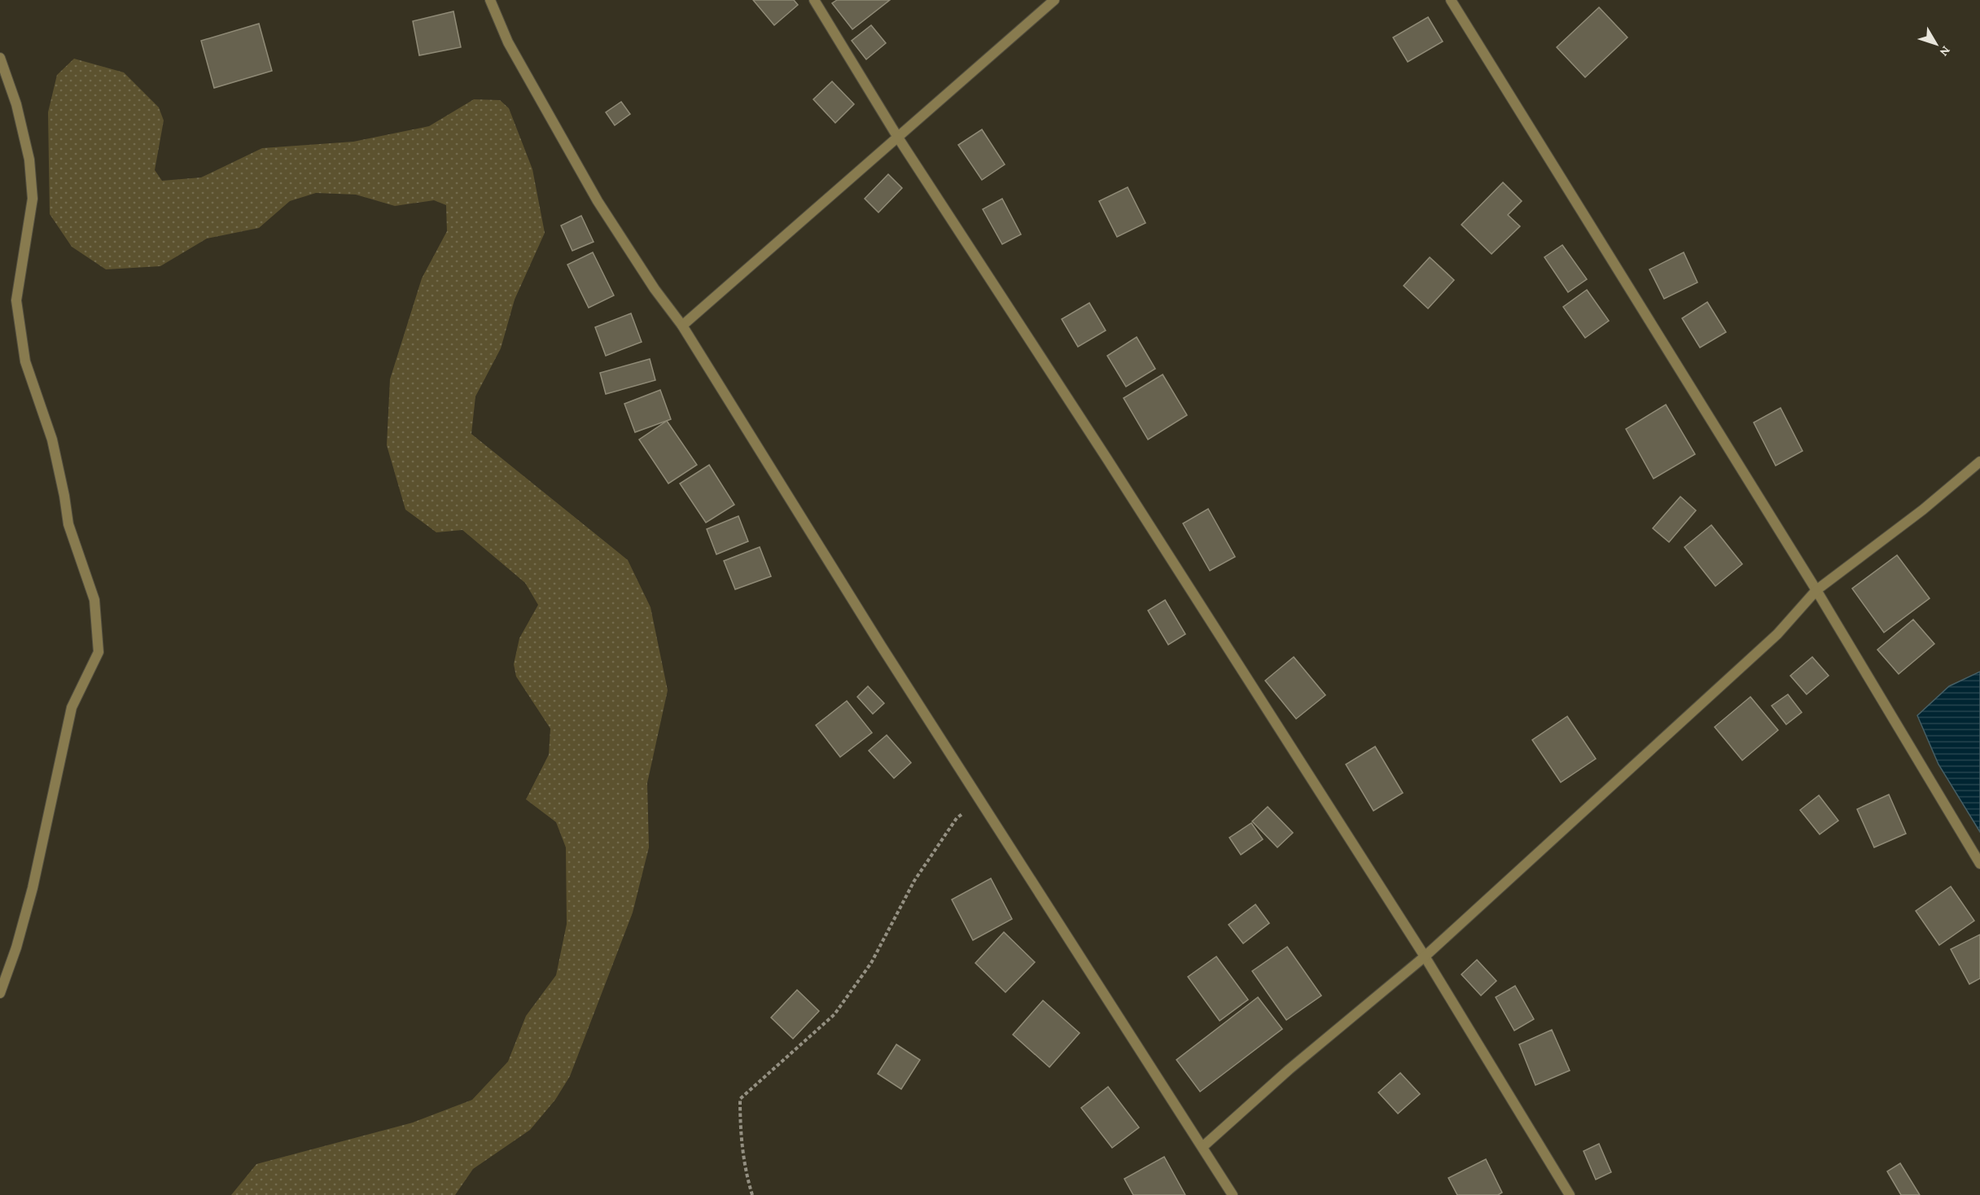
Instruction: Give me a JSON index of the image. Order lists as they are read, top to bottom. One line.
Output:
{"north":"bottom right"}
